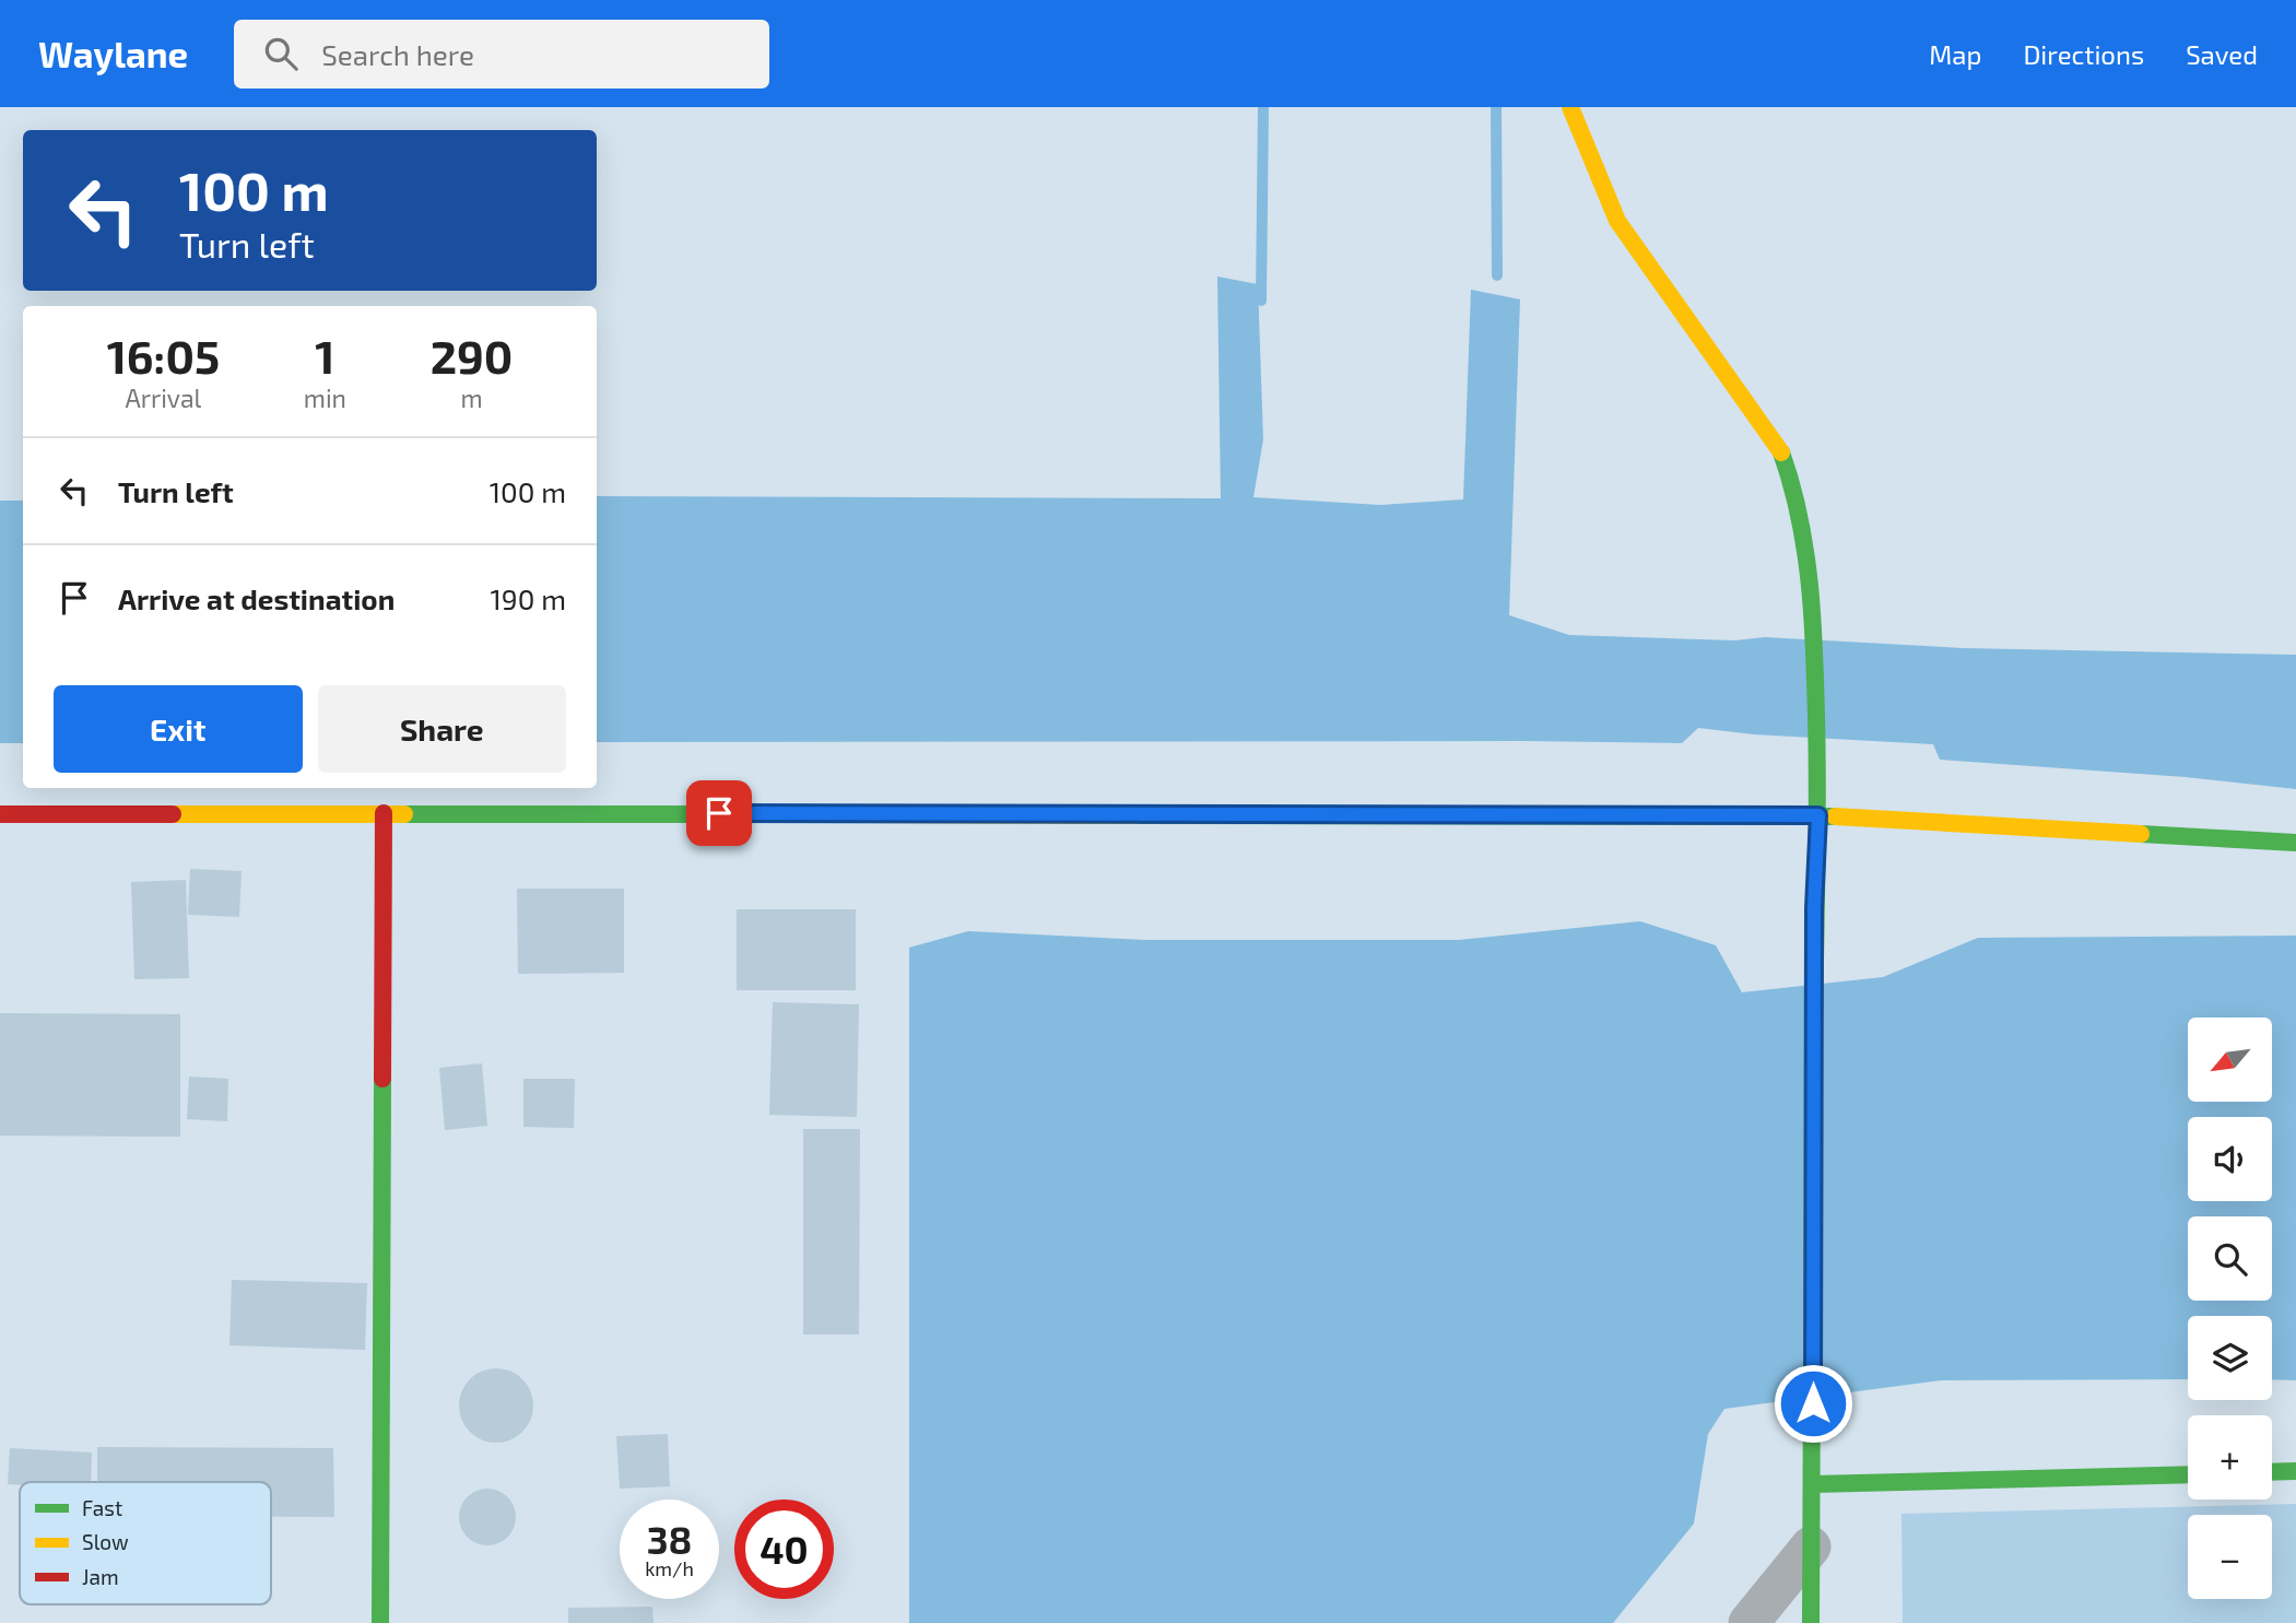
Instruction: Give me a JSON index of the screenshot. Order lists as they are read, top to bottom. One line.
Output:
{"legend":["Fast","Slow","Jam"],"north":"bottom left","page":{"header":"Waylane","search":"Search here","nav":["Map","Directions","Saved"],"turn":["100 m","Turn left"],"eta":["16:05","Arrival","1","min","290","m"],"list":[{"name":"Turn left","value":"100 m"},{"name":"Arrive at destination","value":"190 m"}],"buttons":["Exit","Share"],"map_buttons":["+","−"],"speed":"38 km/h","limit":"40"}}
